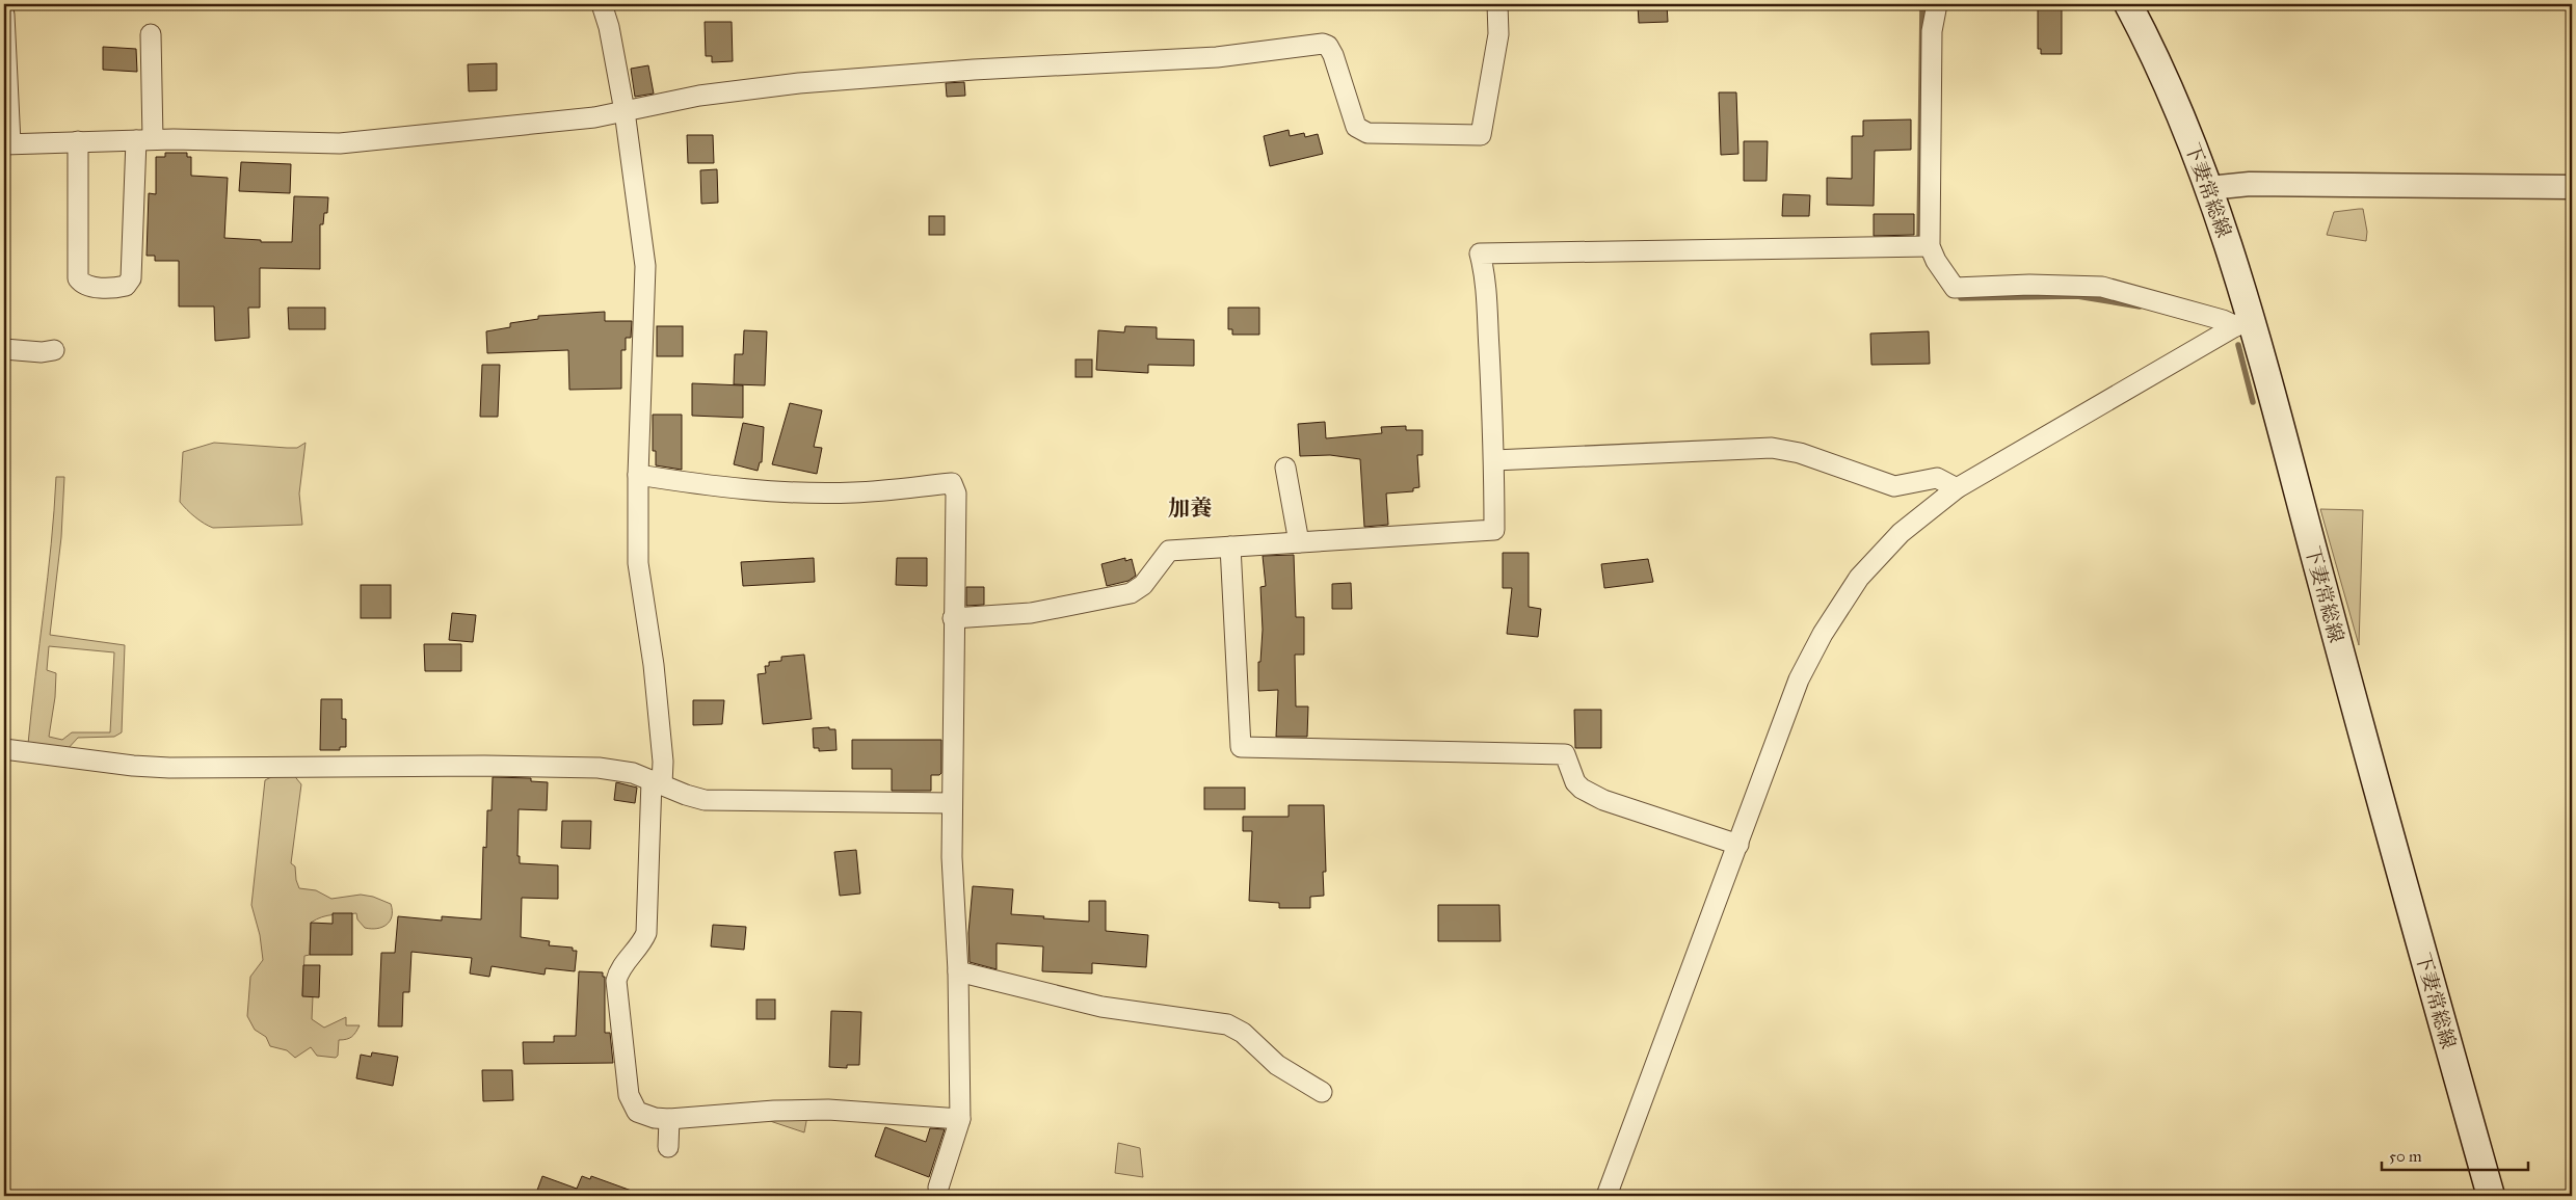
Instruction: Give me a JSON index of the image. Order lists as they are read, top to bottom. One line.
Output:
{"streets":{"main road":["下妻常総線"]},"districts":["加養"],"scale_bar":"50 m"}
